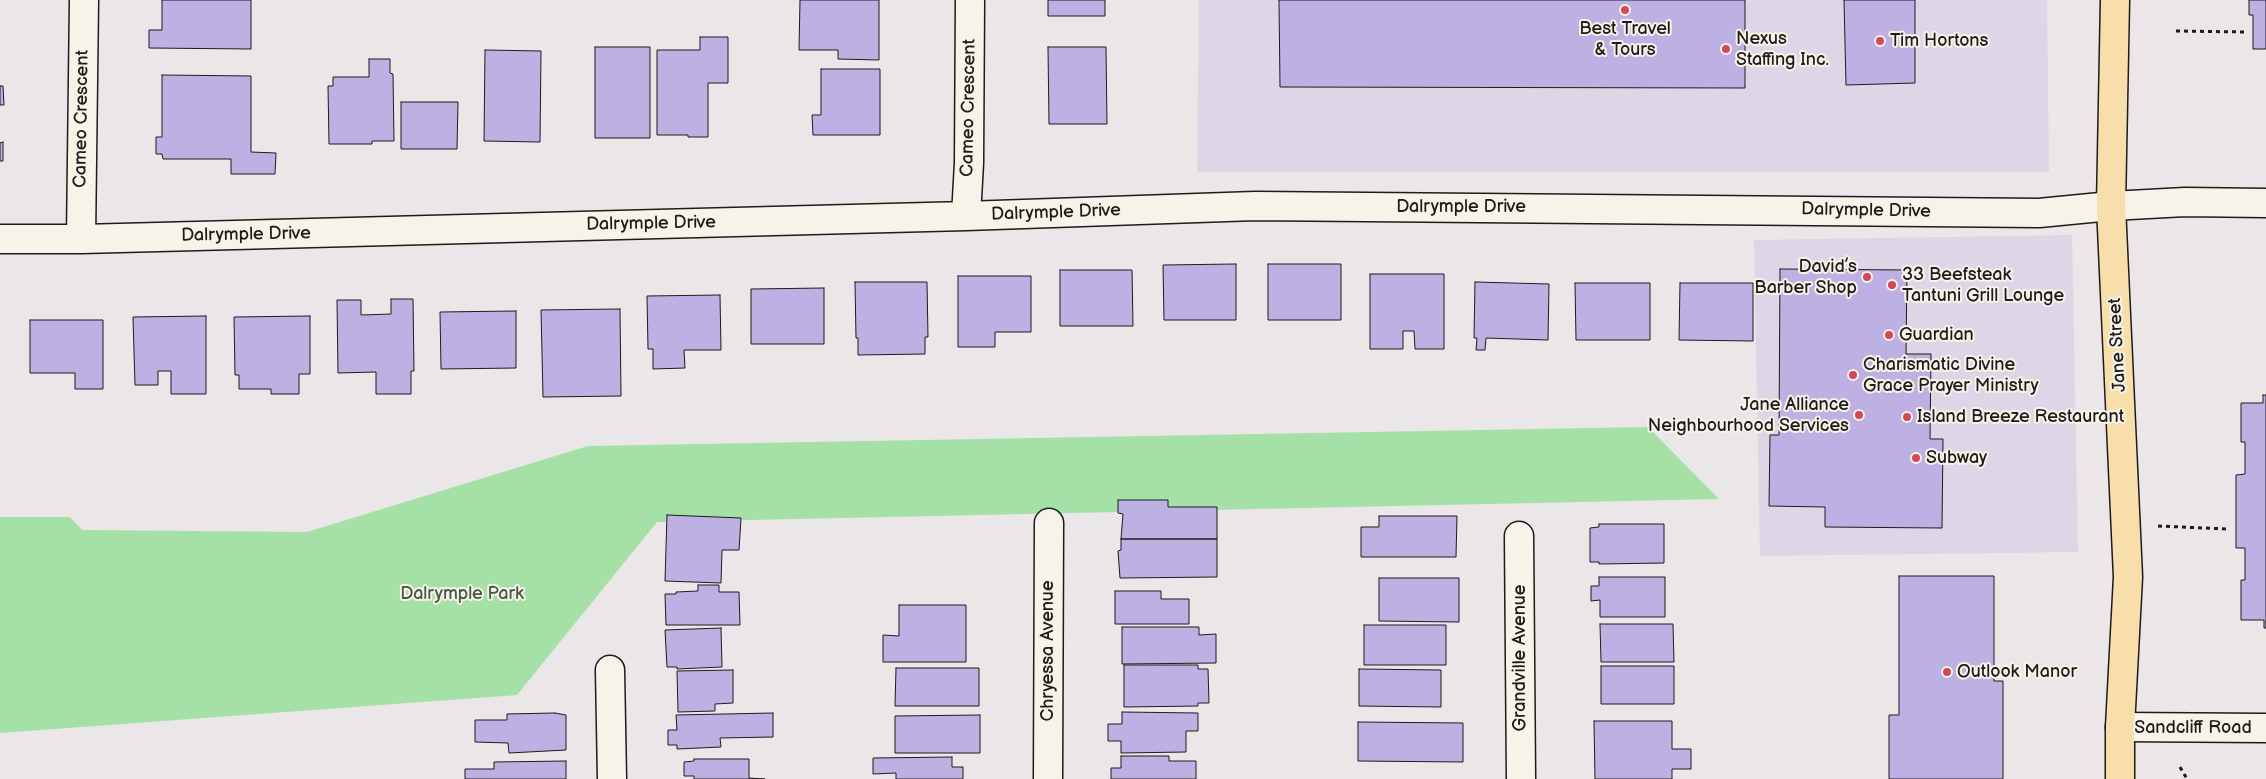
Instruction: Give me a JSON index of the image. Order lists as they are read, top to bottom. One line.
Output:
{"streets":{"main road":["Jane Street"],"street":["Cameo Crescent","Dalrymple Drive","Chryessa Avenue","Grandville Avenue","Sandcliff Road"]},"crossings":[["Cameo Crescent","Dalrymple Drive"],["Dalrymple Drive","Jane Street"],["Jane Street","Sandcliff Road"]],"parks":["Dalrymple Park"],"places":["Best Travel & Tours","Tim Hortons","Nexus Staffing Inc.","David’s Barber Shop","33 Beefsteak Tantuni Grill Lounge","Guardian","Charismatic Divine Grace Prayer Ministry","Jane Alliance Neighbourhood Services","Island Breeze Restaurant","Subway","Outlook Manor"]}
